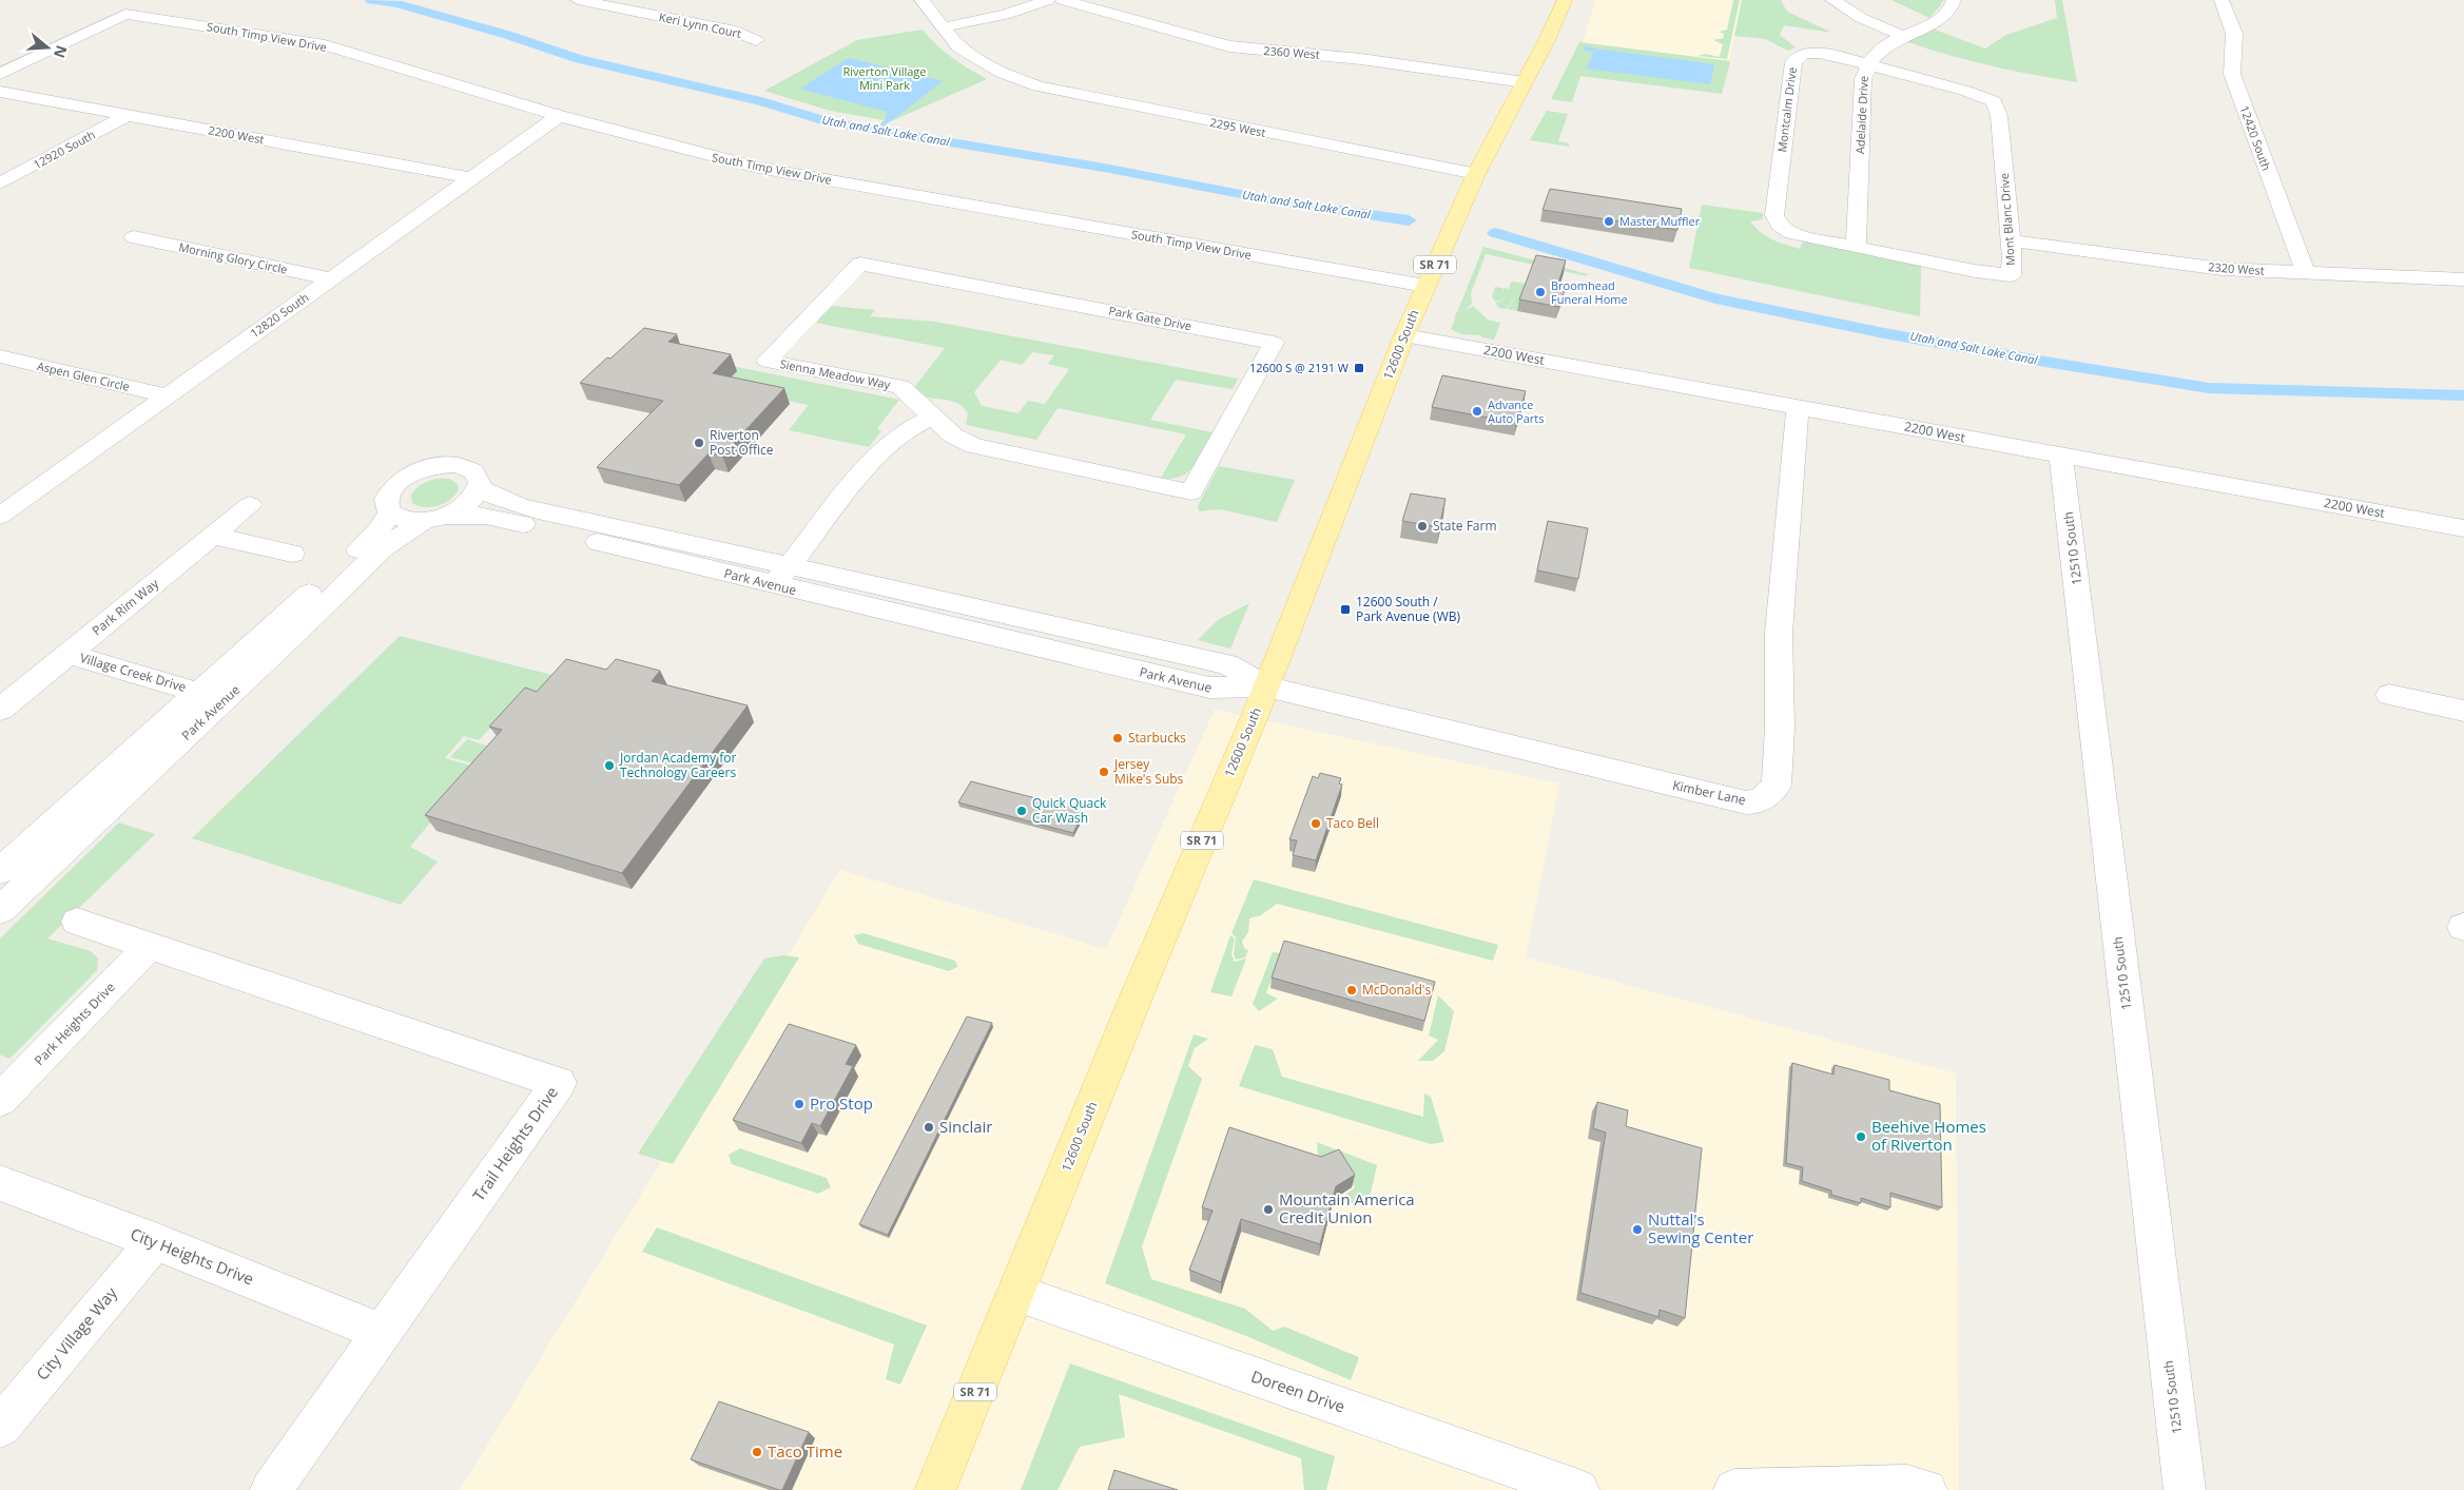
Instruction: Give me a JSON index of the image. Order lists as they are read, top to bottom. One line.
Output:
{"streets":{"main road":["SR 71","12600 South"],"street":["Keri Lynn Court","South Timp View Drive","2360 West","Montcalm Drive","Adelaide Drive","2295 West","2200 West","12420 South","12920 South","Mont Blanc Drive","Morning Glory Circle","2320 West","12820 South","Park Gate Drive","Sienna Meadow Way","Aspen Glen Circle","12510 South","Park Avenue","Park Rim Way","Village Creek Drive","Kimber Lane","Park Heights Drive","Trail Heights Drive","City Heights Drive","City Village Way","Doreen Drive"]},"crossings":[["South Timp View Drive","12820 South"],["South Timp View Drive","12600 South"],["2360 West","12600 South"],["Montcalm Drive","Adelaide Drive"],["Montcalm Drive","Mont Blanc Drive"],["Adelaide Drive","Mont Blanc Drive"],["2295 West","12600 South"],["2200 West","12920 South"],["2200 West","12820 South"],["2200 West","12600 South"],["2200 West","12510 South"],["2200 West","Kimber Lane"],["12420 South","2320 West"],["Mont Blanc Drive","2320 West"],["Morning Glory Circle","12820 South"],["12820 South","Aspen Glen Circle"],["Park Gate Drive","Sienna Meadow Way"],["12600 South","Park Avenue"],["12600 South","Kimber Lane"],["12600 South","Doreen Drive"],["Park Avenue","Village Creek Drive"],["Park Avenue","Kimber Lane"],["Park Rim Way","Village Creek Drive"],["Park Heights Drive","Trail Heights Drive"],["Trail Heights Drive","City Heights Drive"],["City Heights Drive","City Village Way"]],"water":["Utah and Salt Lake Canal"],"parks":["Riverton Village Mini Park"],"places":{"other":["Master Muffler","Broomhead Funeral Home","Advance Auto Parts","Riverton Post Office","State Farm","Starbucks","Jordan Academy for Technology Careers","Jersey Mike's Subs","Quick Quack Car Wash","Taco Bell","McDonald's","Pro Stop","Sinclair","Beehive Homes of Riverton","Mountain America Credit Union","Nuttal's Sewing Center","Taco Time"],"transit":["12600 S @ 2191 W","12600 South / Park Avenue (WB)"]},"north":"right"}
